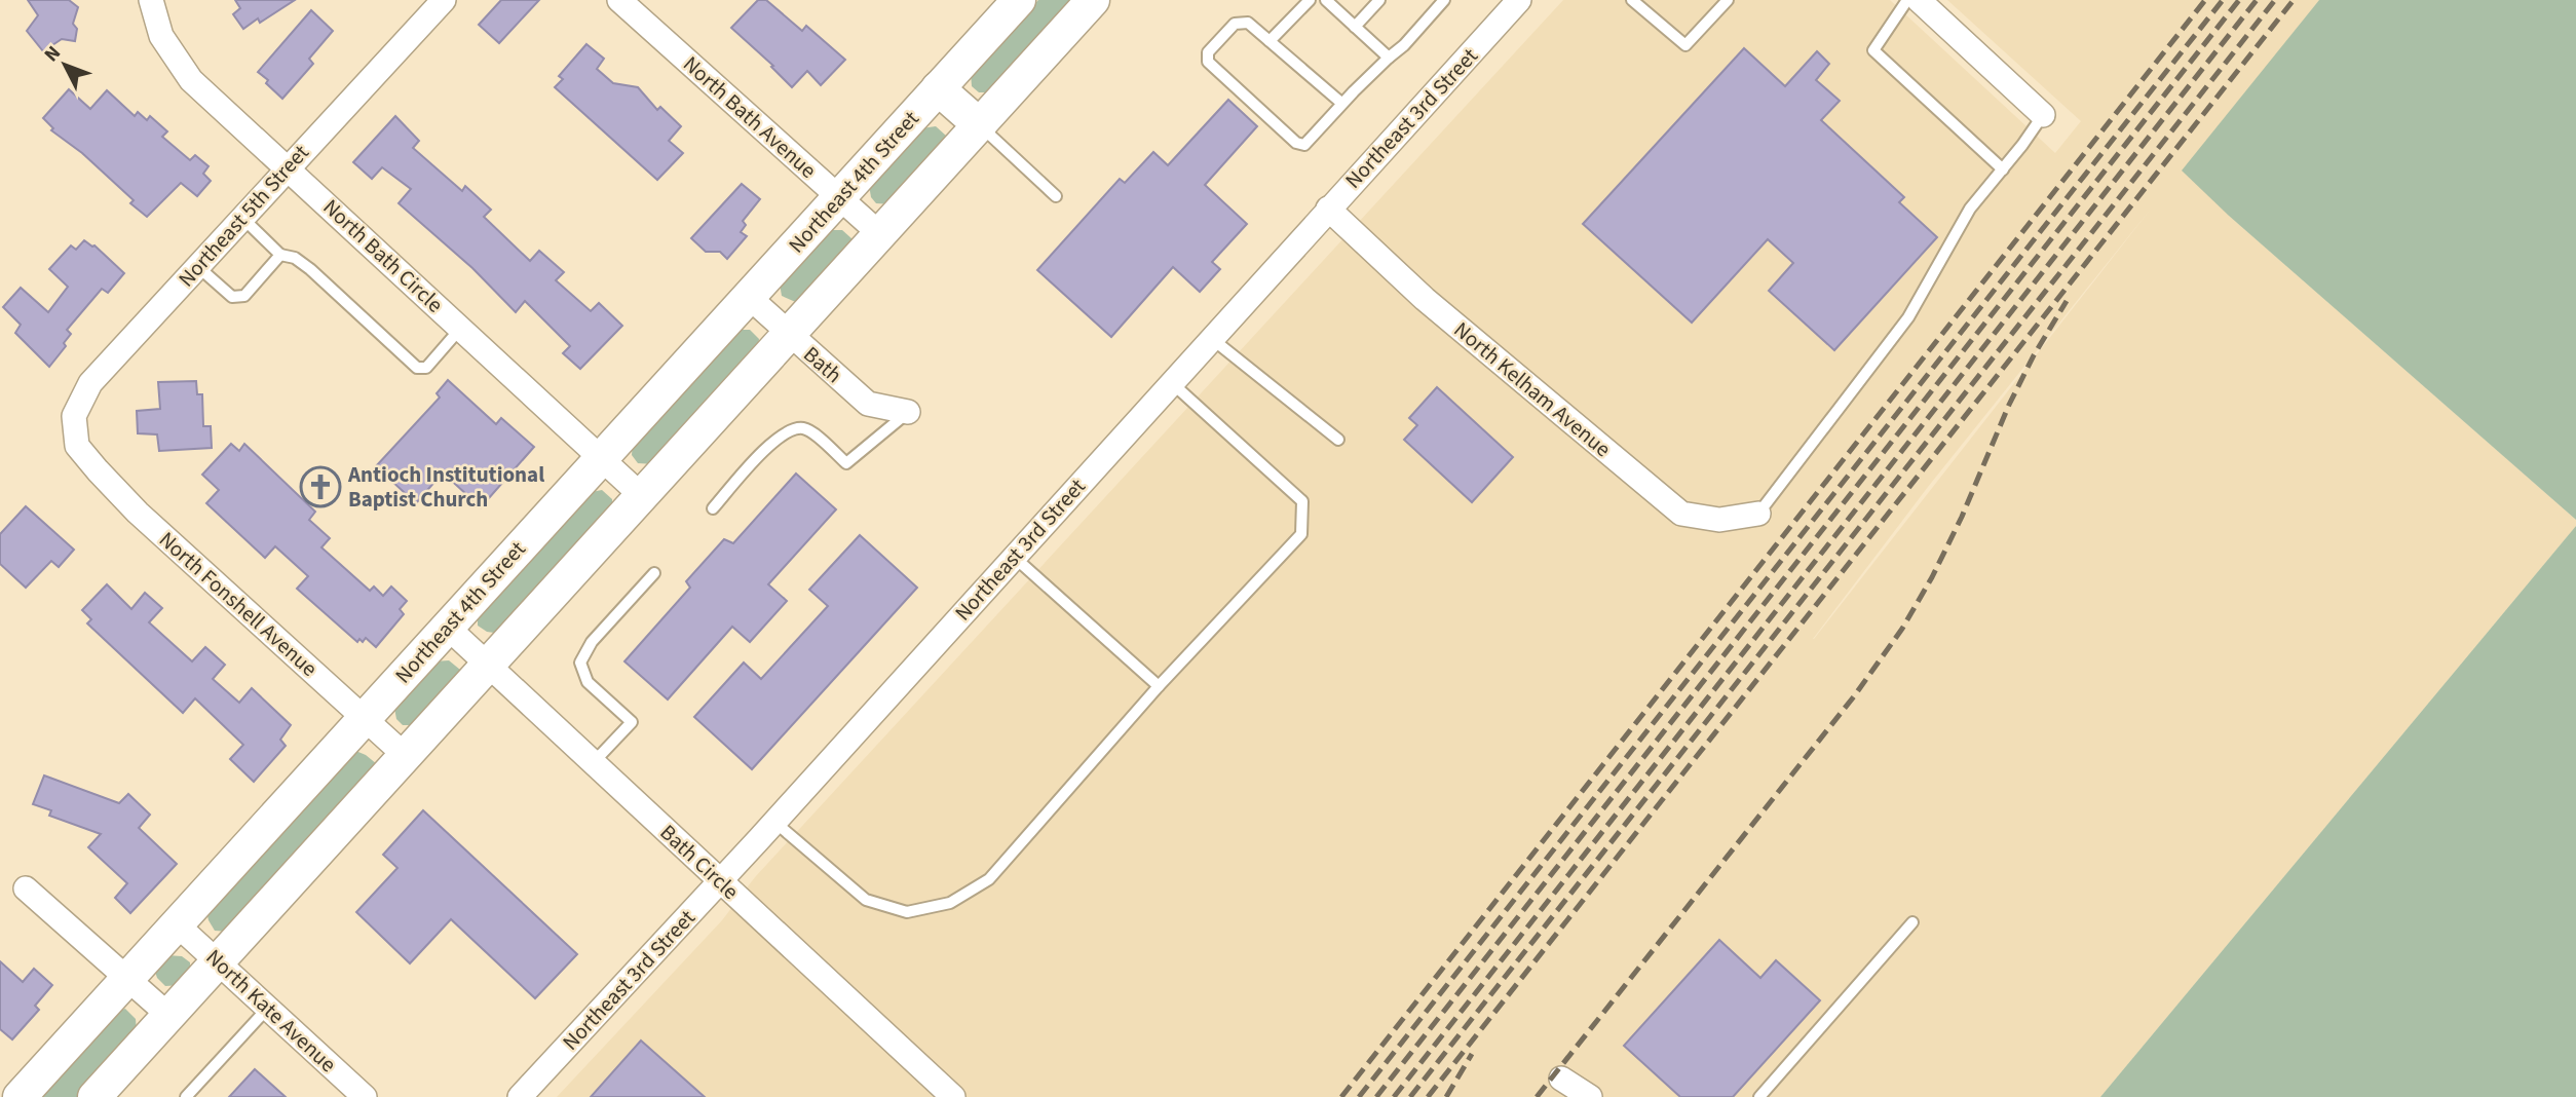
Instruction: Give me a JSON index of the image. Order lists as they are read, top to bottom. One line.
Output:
{"streets":{"main road":["Northeast 4th Street"],"street":["North Bath Avenue","Northeast 3rd Street","Northeast 5th Street","North Bath Circle","Bath","North Kelham Avenue","North Fonshell Avenue","Bath Circle","North Kate Avenue"]},"crossings":[["North Bath Avenue","Northeast 4th Street"],["Northeast 3rd Street","North Kelham Avenue"],["Northeast 3rd Street","Bath Circle"],["Northeast 4th Street","North Bath Circle"],["Northeast 4th Street","Bath"],["Northeast 4th Street","North Fonshell Avenue"],["Northeast 4th Street","Bath Circle"],["Northeast 4th Street","North Kate Avenue"],["Northeast 5th Street","North Bath Circle"],["Northeast 5th Street","North Fonshell Avenue"]],"places":{"church":["Antioch Institutional Baptist Church"]},"north":"top left"}
